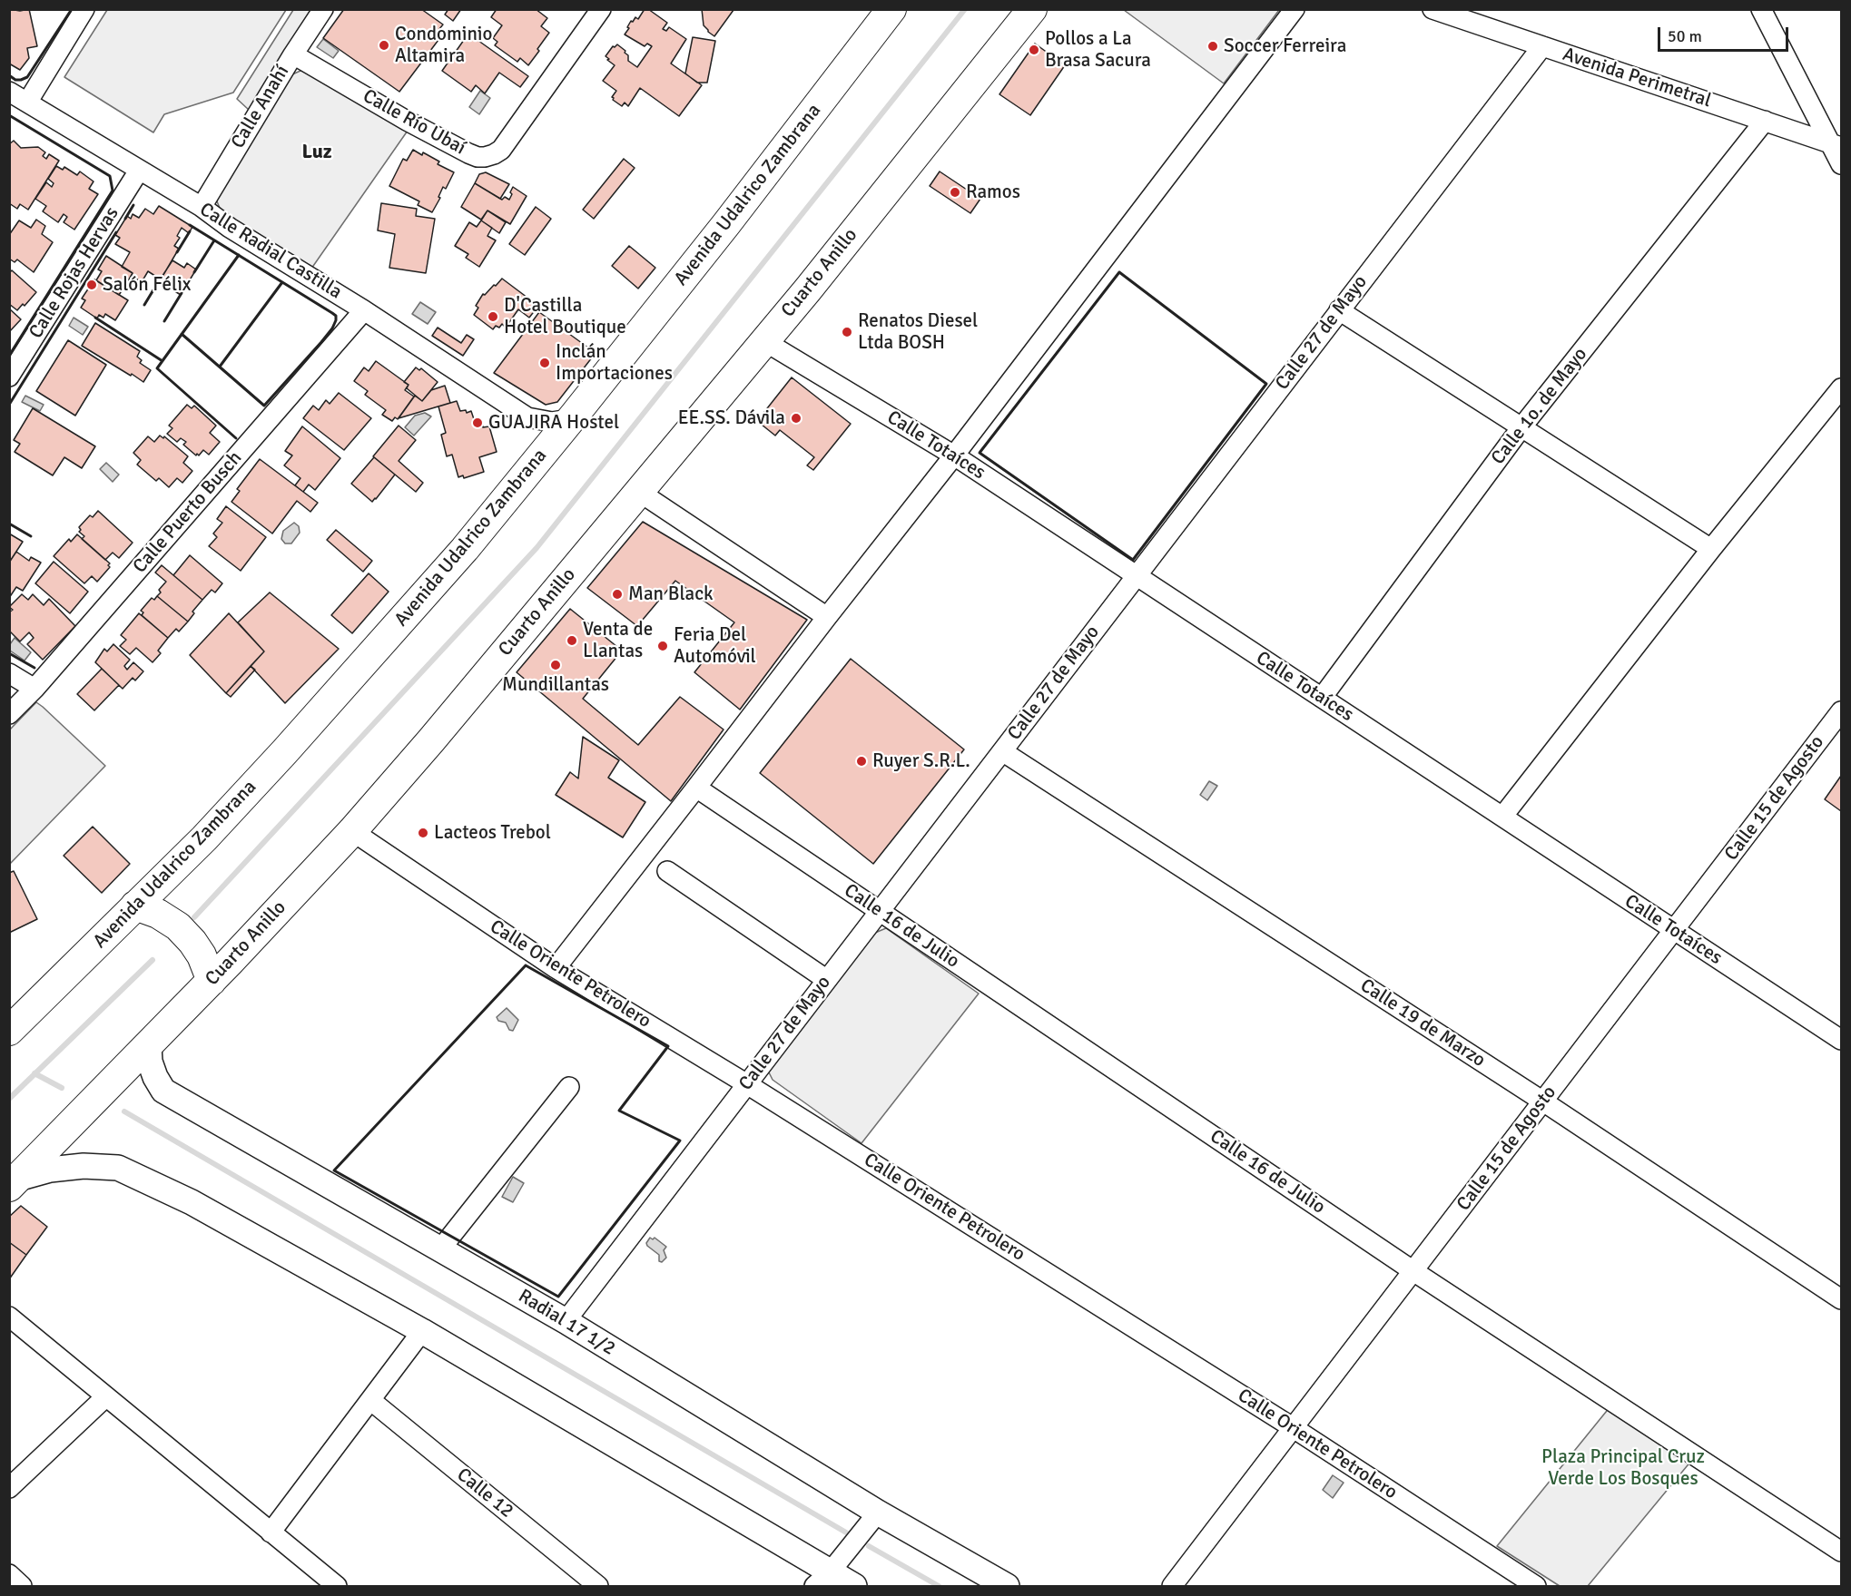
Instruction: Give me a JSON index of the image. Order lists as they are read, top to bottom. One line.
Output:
{"streets":{"highway":["Avenida Udalrico Zambrana","Cuarto Anillo"],"main road":["Radial 17 1/2"],"street":["Avenida Perimetral","Calle Anahí","Calle Río Ubaí","Calle Radial Castilla","Calle Rojas Hervas","Calle 27 de Mayo","Calle 1o. de Mayo","Calle Totaíces","Calle Puerto Busch","Calle 15 de Agosto","Calle 16 de Julio","Calle Oriente Petrolero","Calle 19 de Marzo","Calle 12"]},"crossings":[["Avenida Perimetral","Calle 27 de Mayo"],["Avenida Perimetral","Calle 1o. de Mayo"],["Calle Anahí","Calle Río Ubaí"],["Calle Anahí","Calle Radial Castilla"],["Avenida Udalrico Zambrana","Calle Radial Castilla"],["Calle Radial Castilla","Calle Rojas Hervas"],["Calle Radial Castilla","Calle Puerto Busch"],["Cuarto Anillo","Calle Totaíces"],["Cuarto Anillo","Calle Oriente Petrolero"],["Cuarto Anillo","Radial 17 1/2"],["Calle 27 de Mayo","Calle Totaíces"],["Calle 27 de Mayo","Calle 16 de Julio"],["Calle 27 de Mayo","Calle Oriente Petrolero"],["Calle 27 de Mayo","Calle 19 de Marzo"],["Calle 27 de Mayo","Radial 17 1/2"],["Calle 1o. de Mayo","Calle Totaíces"],["Calle Totaíces","Calle 15 de Agosto"],["Calle 15 de Agosto","Calle 16 de Julio"],["Calle 15 de Agosto","Calle Oriente Petrolero"],["Calle 15 de Agosto","Calle 19 de Marzo"]],"districts":["Luz"],"parks":["Plaza Principal Cruz Verde Los Bosques"],"places":["Condominio Altamira","Soccer Ferreira","Pollos a La Brasa Sacura","Ramos","Salón Félix","D'Castilla Hotel Boutique","Renatos Diesel Ltda BOSH","Inclán Importaciones","EE.SS. Dávila","GUAJIRA Hostel","Man Black","Venta de Llantas","Feria Del Automóvil","Mundillantas","Ruyer S.R.L.","Lacteos Trebol"],"scale_bar":"50 m"}
